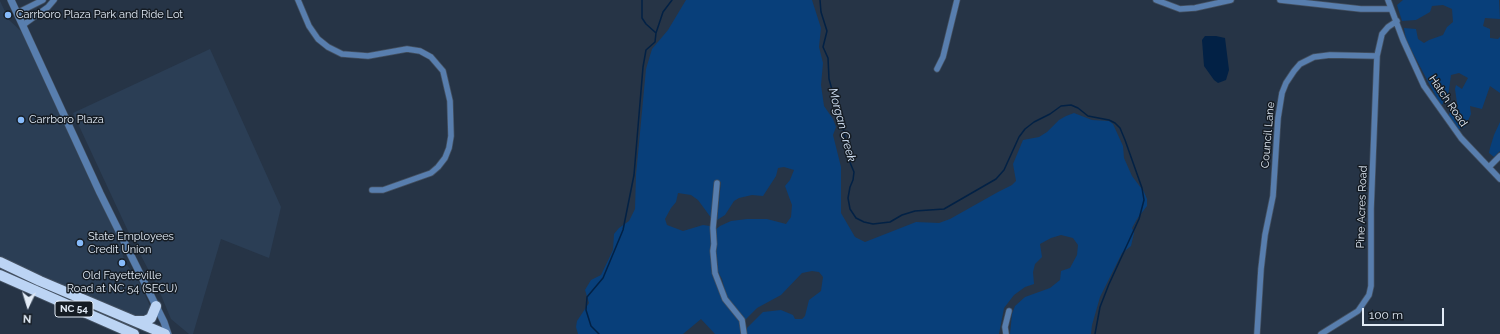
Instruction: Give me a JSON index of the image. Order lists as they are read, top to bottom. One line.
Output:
{"streets":{"highway":["NC 54"],"street":["Hatch Road","Council Lane","Pine Acres Road"]},"crossings":[["Council Lane","Pine Acres Road"]],"water":["Morgan Creek"],"places":["Carrboro Plaza Park and Ride Lot","Carrboro Plaza","State Employees Credit Union","Old Fayetteville Road at NC 54 (SECU)"],"scale_bar":"100 m","north":"bottom"}
